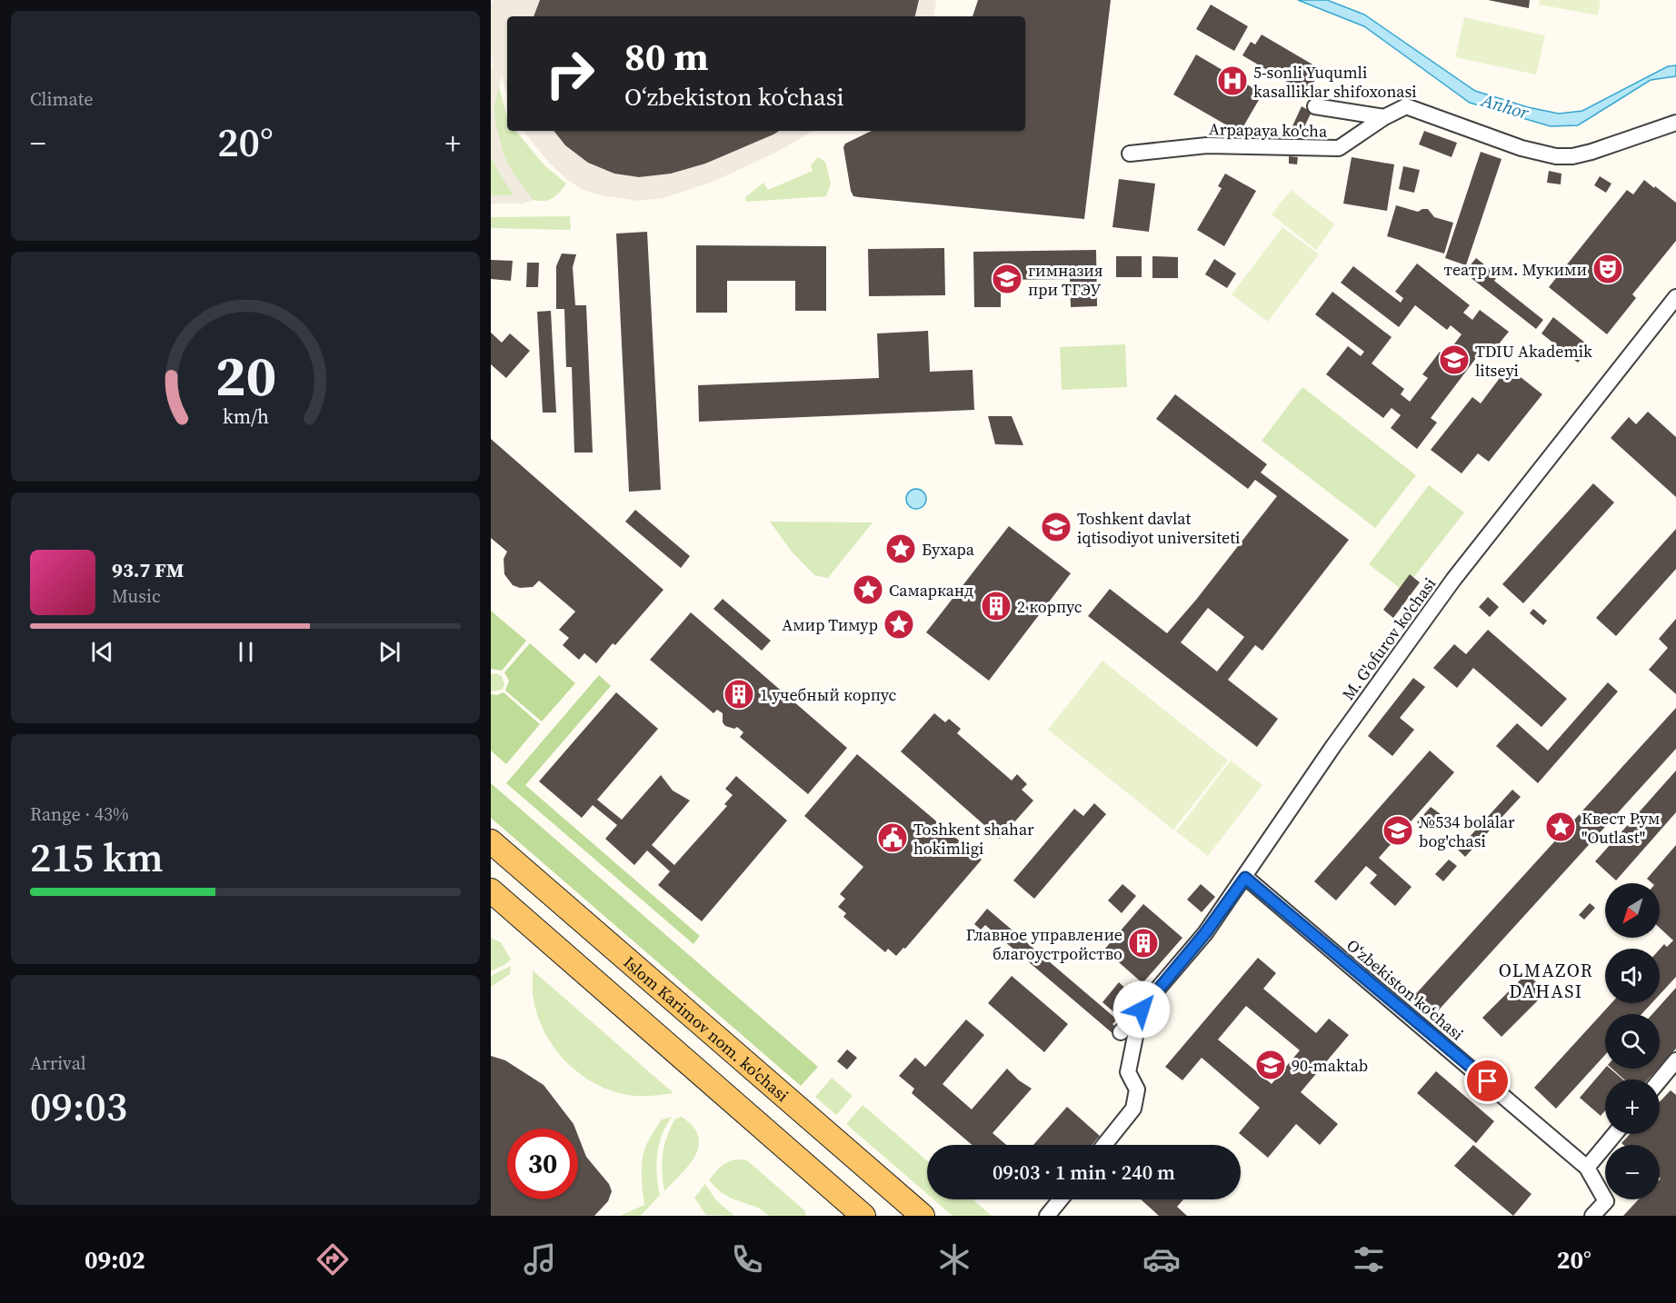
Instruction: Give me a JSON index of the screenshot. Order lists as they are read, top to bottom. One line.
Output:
{"streets":{"main road":["Islom Karimov nom. ko'chasi"],"street":["Arpapaya ko'cha","M. G'ofurov ko'chasi","O‘zbekiston ko‘chasi"]},"crossings":[["M. G'ofurov ko'chasi","O‘zbekiston ko‘chasi"]],"districts":["OLMAZOR DAHASI"],"water":["Anhor"],"places":{"hospital":["5-sonli Yuqumli kasalliklar shifoxonasi"],"theatre":["театр им. Мукими"],"school or university":["гимназия при ТГЭУ","TDIU Akademik litseyi","Toshkent davlat iqtisodiyot universiteti","№534 bolalar bog'chasi","90-maktab"],"place":["Бухара","Самарканд","Амир Тимур","Квест Рум \"Outlast\""],"building":["2 корпус","1 учебный корпус","Главное управление благоустройство"],"public building":["Toshkent shahar hokimligi"]},"north":"bottom left","page":{"tile":["Climate",["Range · 43%","215 km"],["Arrival","09:03"]],"turn":["80 m","O‘zbekiston ko‘chasi"],"heat":["−","20°","+"],"song":["93.7 FM","Music"],"map_buttons":["+","−"],"limit":"30","trip":"09:03 · 1 min · 240 m","tabs":["09:02","20°"],"gauge":["20","km/h"]}}
